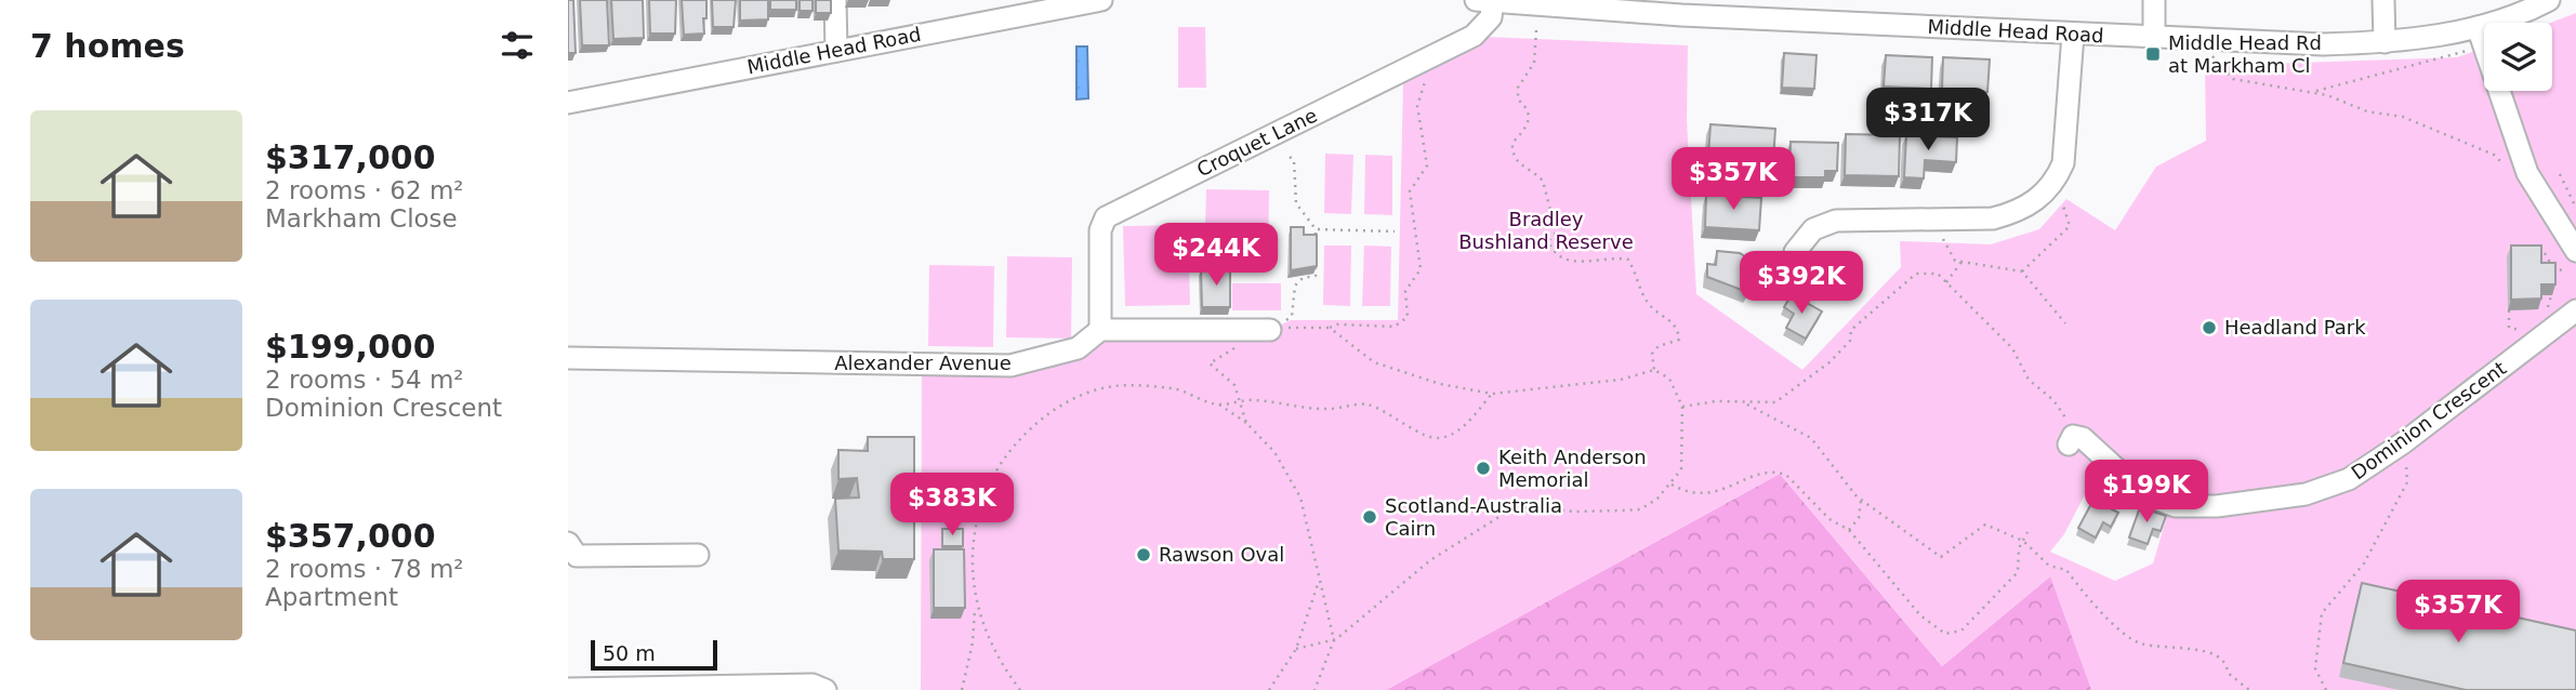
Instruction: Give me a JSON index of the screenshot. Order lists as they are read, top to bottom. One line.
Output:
{"streets":{"street":["Middle Head Road","Croquet Lane","Alexander Avenue","Dominion Crescent"]},"crossings":[["Middle Head Road","Croquet Lane"],["Croquet Lane","Alexander Avenue"]],"parks":["Bradley Bushland Reserve"],"places":{"transit":["Middle Head Rd at Markham Cl"],"other":["Headland Park","Keith Anderson Memorial","Scotland-Australia Cairn","Rawson Oval"]},"scale_bar":"50 m","page":{"heading":"7 homes","price":["$317K","$357K","$244K","$392K","$199K","$383K","$357K"],"list":[{"name":"$317,000","note":"2 rooms · 62 m² · Markham Close"},{"name":"$199,000","note":"2 rooms · 54 m² · Dominion Crescent"},{"name":"$357,000","note":"2 rooms · 78 m² · Apartment"}],"scale":"50 m"}}
